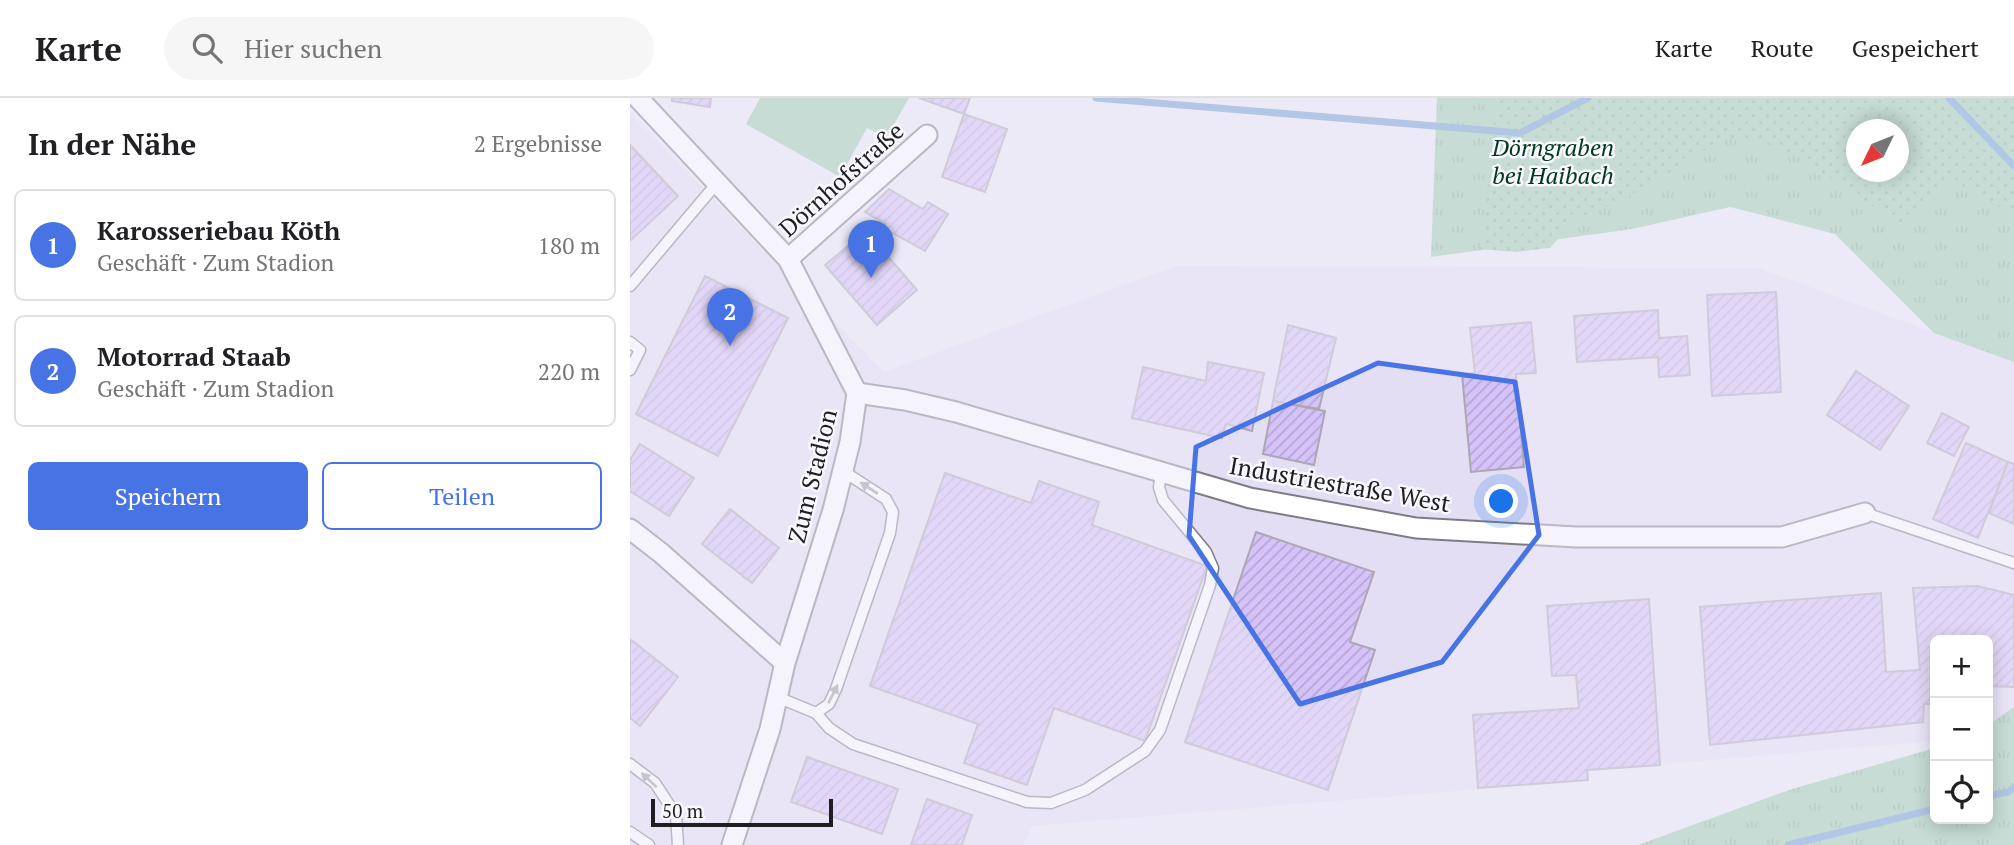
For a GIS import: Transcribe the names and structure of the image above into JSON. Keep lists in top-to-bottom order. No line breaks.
{"streets":{"street":["Dörnhofstraße","Zum Stadion","Industriestraße West"]},"crossings":[["Dörnhofstraße","Zum Stadion"],["Zum Stadion","Industriestraße West"]],"parks":["Dörngraben bei Haibach"],"scale_bar":"50 m","north":"bottom left","page":{"header":"Karte","search":"Hier suchen","nav":["Karte","Route","Gespeichert"],"heading":["In der Nähe","2 Ergebnisse"],"list":[{"mark":"1","name":"Karosseriebau Köth","note":"Geschäft · Zum Stadion","value":"180 m"},{"mark":"2","name":"Motorrad Staab","note":"Geschäft · Zum Stadion","value":"220 m"}],"pins":["1","2"],"buttons":["Speichern","Teilen"],"map_buttons":["+","−"],"scale":"50 m"}}
